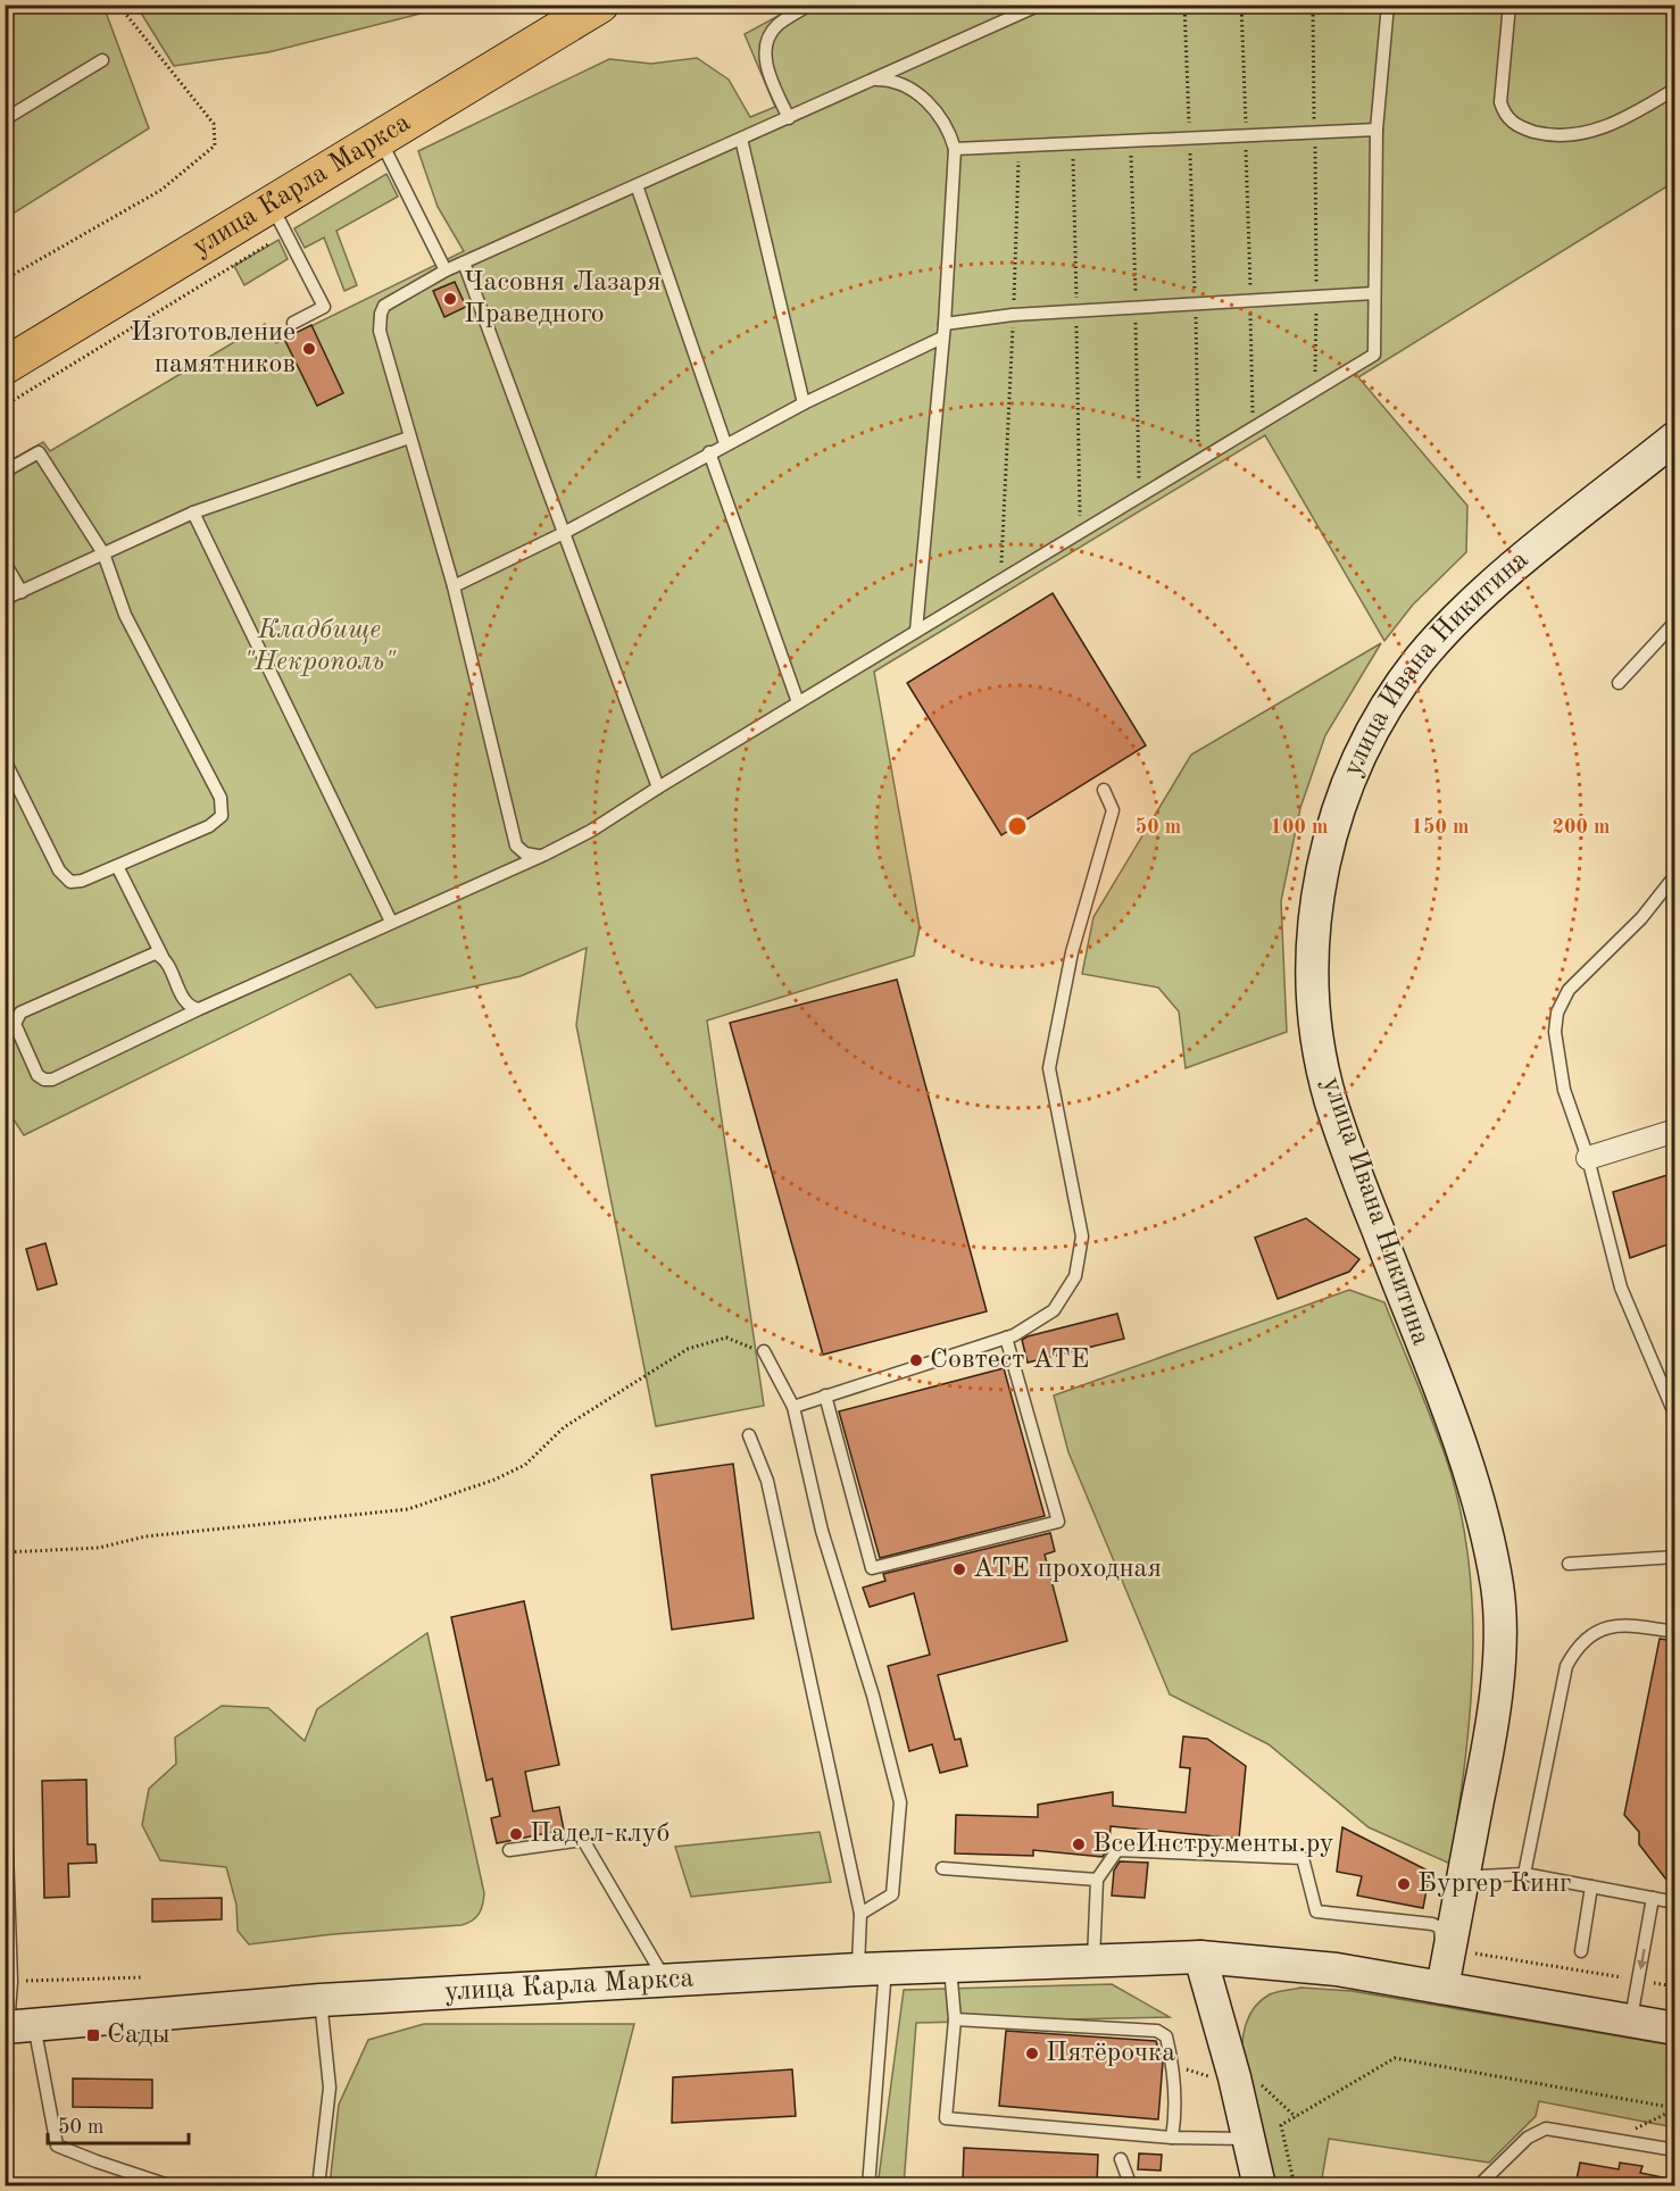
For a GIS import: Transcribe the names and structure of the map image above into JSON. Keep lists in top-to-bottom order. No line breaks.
{"streets":{"main road":["улица Карла Маркса","улица Ивана Никитина"]},"crossings":[["улица Карла Маркса","улица Ивана Никитина"]],"parks":["Кладбище \"Некрополь\""],"places":{"other":["Часовня Лазаря Праведного","Изготовление памятников","Совтест АТЕ","АТЕ проходная","Падел-клуб","ВсеИнструменты.ру","Бургер Кинг","Пятёрочка"],"transit":["Сады"]},"scale_bar":"50 m","rings":["50 m","100 m","150 m","200 m"]}
